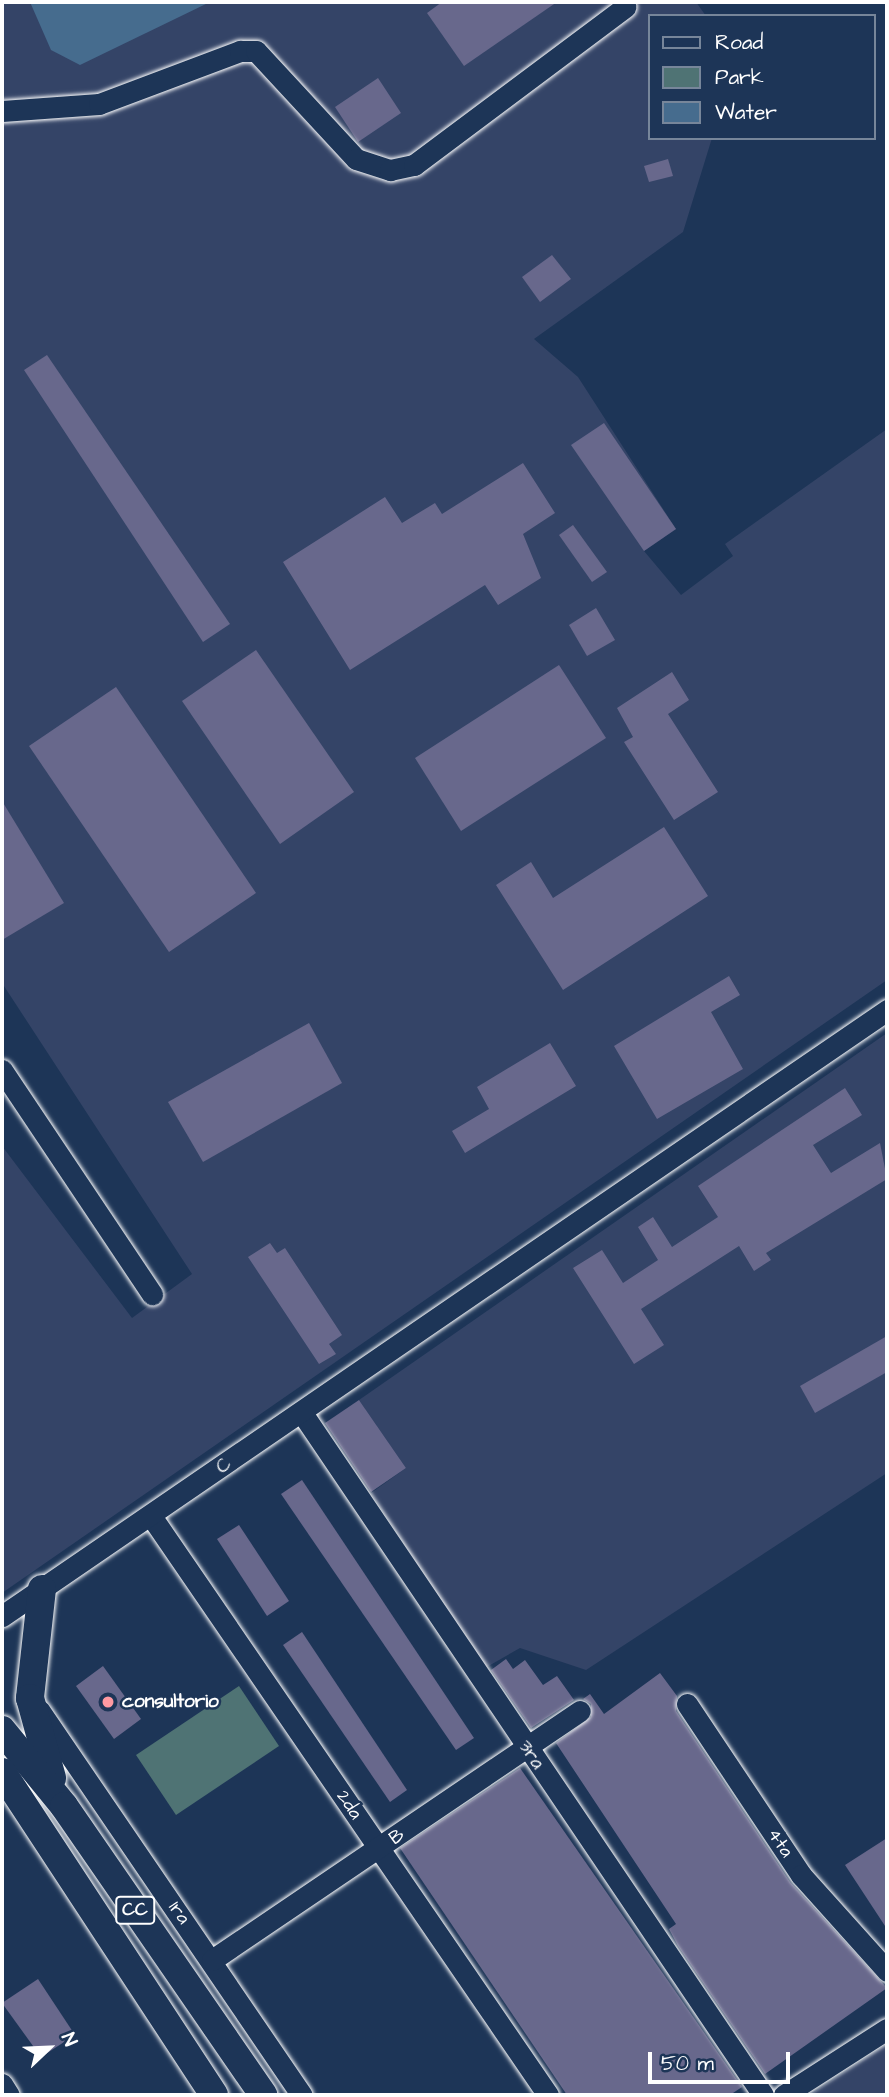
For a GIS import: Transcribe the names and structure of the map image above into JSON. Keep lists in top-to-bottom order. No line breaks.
{"streets":{"main road":["CC"],"street":["C","3ra","2da","B","4ta","1ra"]},"crossings":[["C","3ra"],["C","2da"],["3ra","B"],["2da","B"],["B","1ra"]],"places":["consultorio"],"legend":["Road","Park","Water"],"scale_bar":"50 m","north":"top right"}
